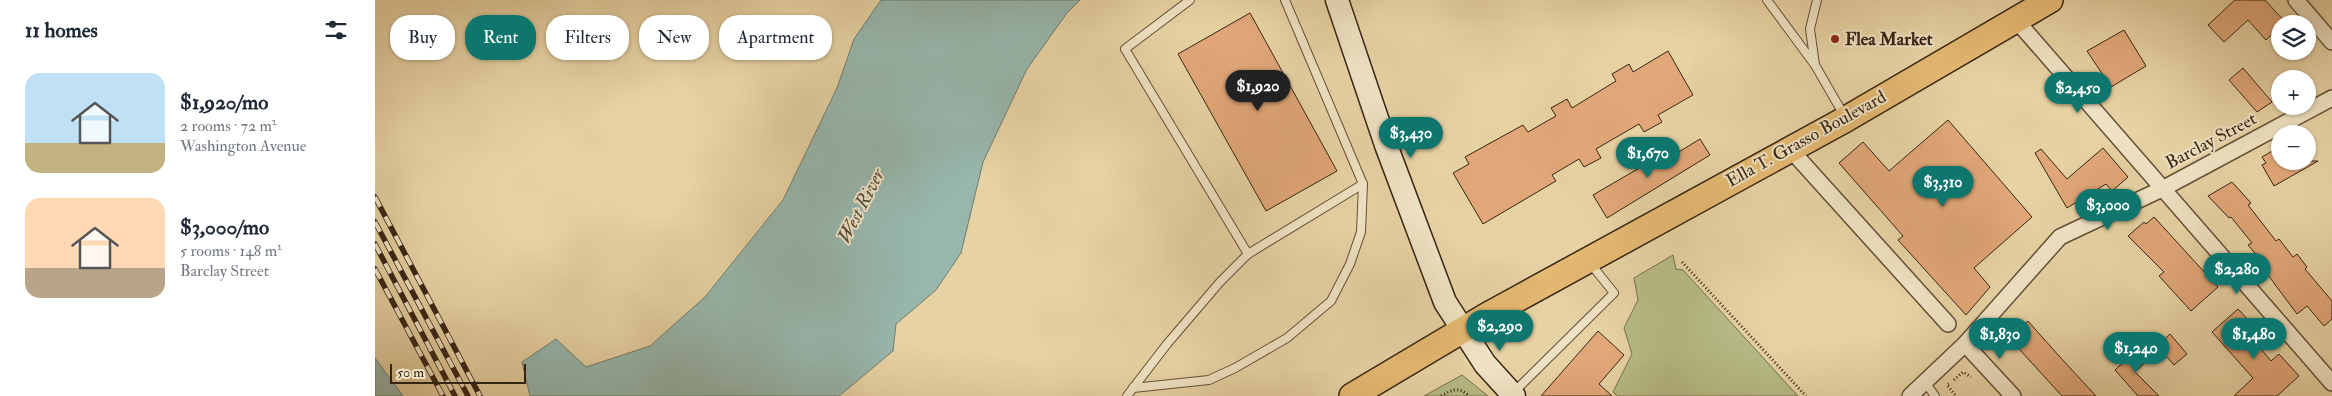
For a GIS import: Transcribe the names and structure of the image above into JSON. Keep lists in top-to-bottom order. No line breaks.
{"streets":{"main road":["Ella T. Grasso Boulevard"],"street":["Barclay Street"]},"water":["West River"],"places":["Flea Market"],"scale_bar":"50 m","page":{"heading":"11 homes","map_buttons":["+","−"],"chip":["Buy","Rent","Filters","New","Apartment"],"list":[{"name":"$1,920/mo","note":"2 rooms · 72 m² · Washington Avenue"},{"name":"$3,000/mo","note":"5 rooms · 148 m² · Barclay Street"}],"price":["$1,920","$2,450","$3,430","$1,670","$3,310","$3,000","$2,280","$2,290","$1,830","$1,480","$1,240"],"scale":"50 m"}}
